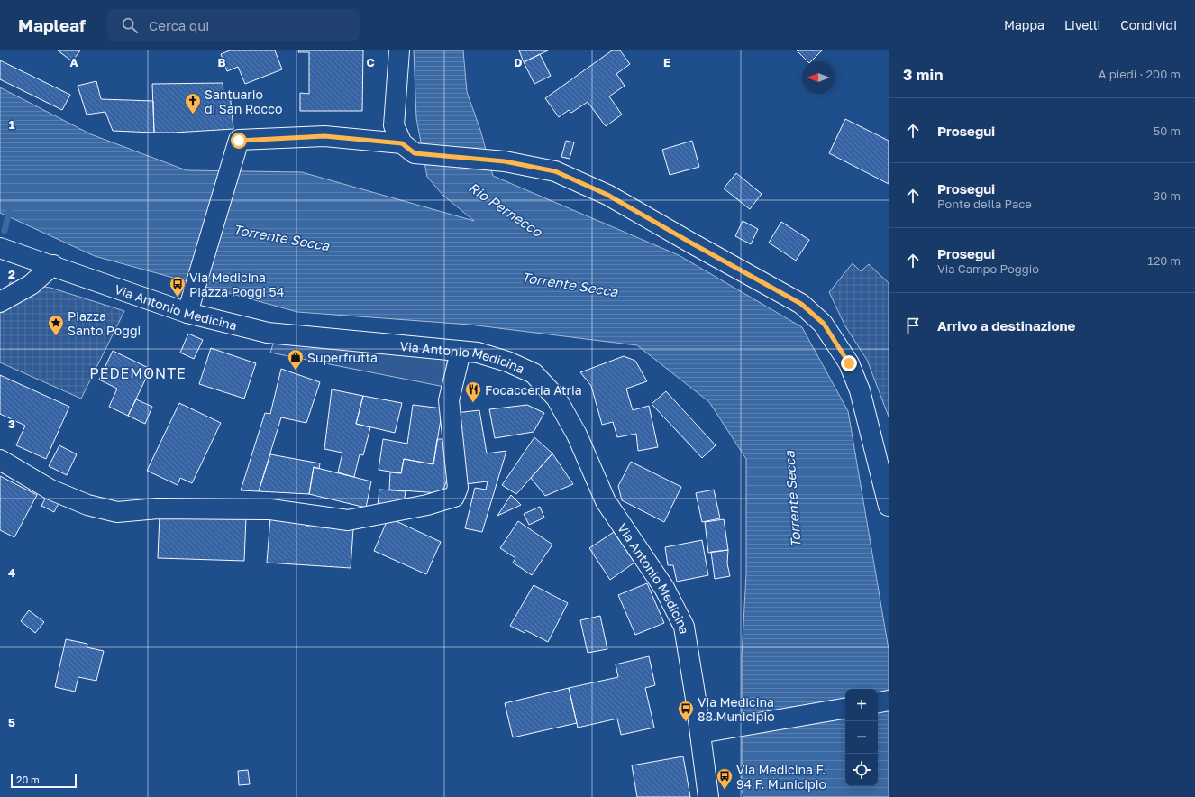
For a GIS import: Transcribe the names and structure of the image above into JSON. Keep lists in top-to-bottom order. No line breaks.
{"streets":{"street":["Via Antonio Medicina"]},"districts":["PEDEMONTE"],"water":["Rio Pernecco","Torrente Secca"],"places":{"church":["Santuario di San Rocco"],"bus stop":["Via Medicina Piazza Poggi 54","Via Medicina 88 Municipio","Via Medicina F. 94 F. Municipio"],"place":["Piazza Santo Poggi"],"shop":["Superfrutta"],"restaurant":["Focacceria Atria"]},"scale_bar":"20 m","north":"left","page":{"header":"Mapleaf","search":"Cerca qui","nav":["Mappa","Livelli","Condividi"],"heading":["3 min","A piedi · 200 m"],"list":[["Prosegui","50 m"],["Prosegui","Ponte della Pace","30 m"],["Prosegui","Via Campo Poggio","120 m"],"Arrivo a destinazione"],"map_buttons":["+","−"],"scale":"20 m"},"grid":{"columns":["A","B","C","D","E"],"rows":["1","2","3","4","5"]}}
